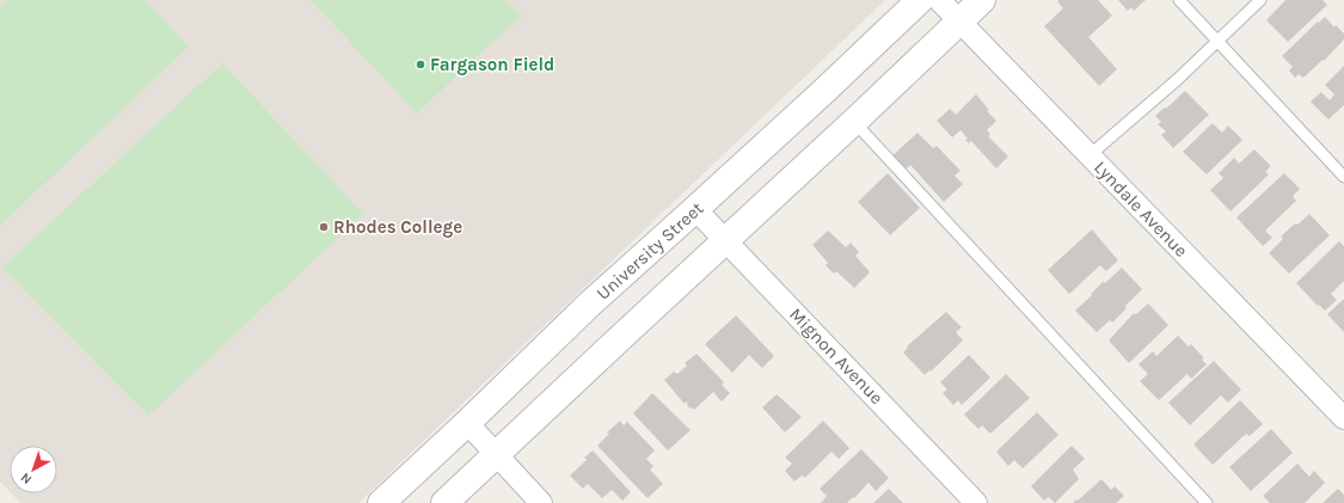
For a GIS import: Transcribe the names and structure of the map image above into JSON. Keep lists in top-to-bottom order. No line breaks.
{"streets":{"main road":["University Street"],"street":["Lyndale Avenue","Mignon Avenue"]},"crossings":[["University Street","Mignon Avenue"]],"places":["Fargason Field","Rhodes College"],"north":"bottom left"}
